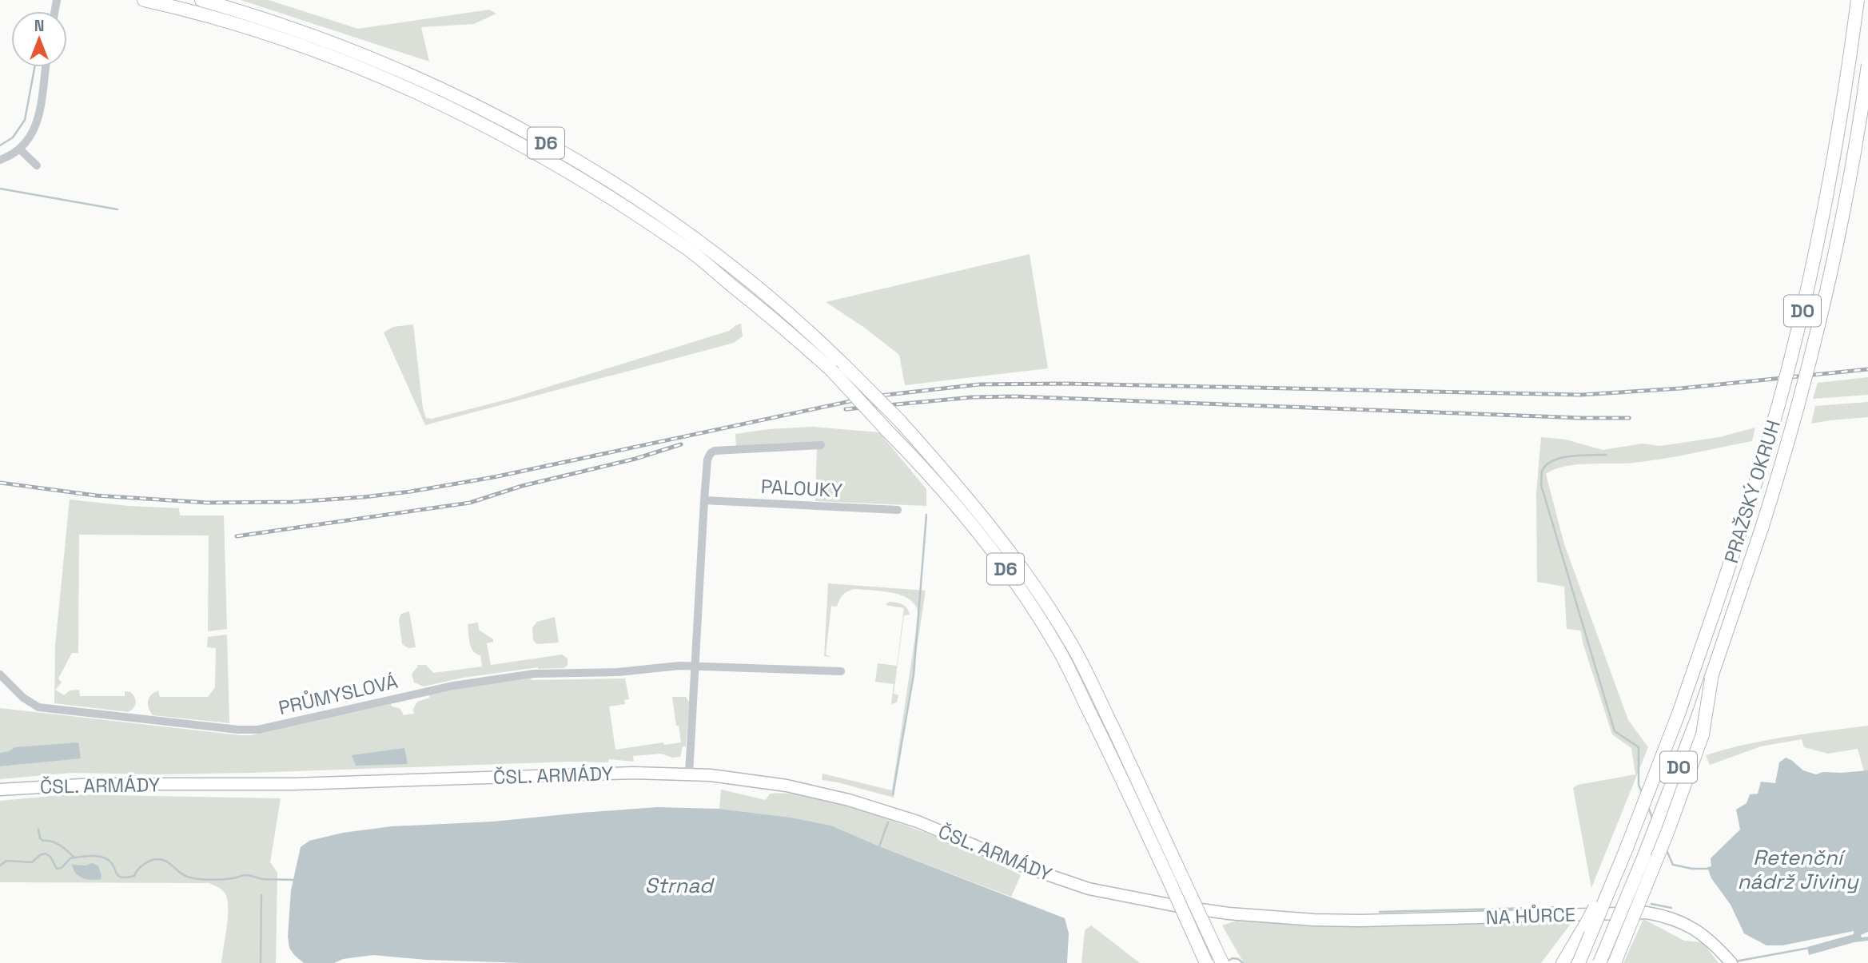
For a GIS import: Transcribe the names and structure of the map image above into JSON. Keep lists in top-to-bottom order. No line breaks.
{"streets":{"highway":["D6","D0","PRAŽSKÝ OKRUH"],"main road":["ČSL. ARMÁDY","NA HŮRCE"],"street":["PALOUKY","PRŮMYSLOVÁ"]},"crossings":[["PALOUKY","PRŮMYSLOVÁ"],["PALOUKY","ČSL. ARMÁDY"],["ČSL. ARMÁDY","NA HŮRCE"]],"water":["Retenční nádrž Jiviny","Strnad"],"north":"top"}
